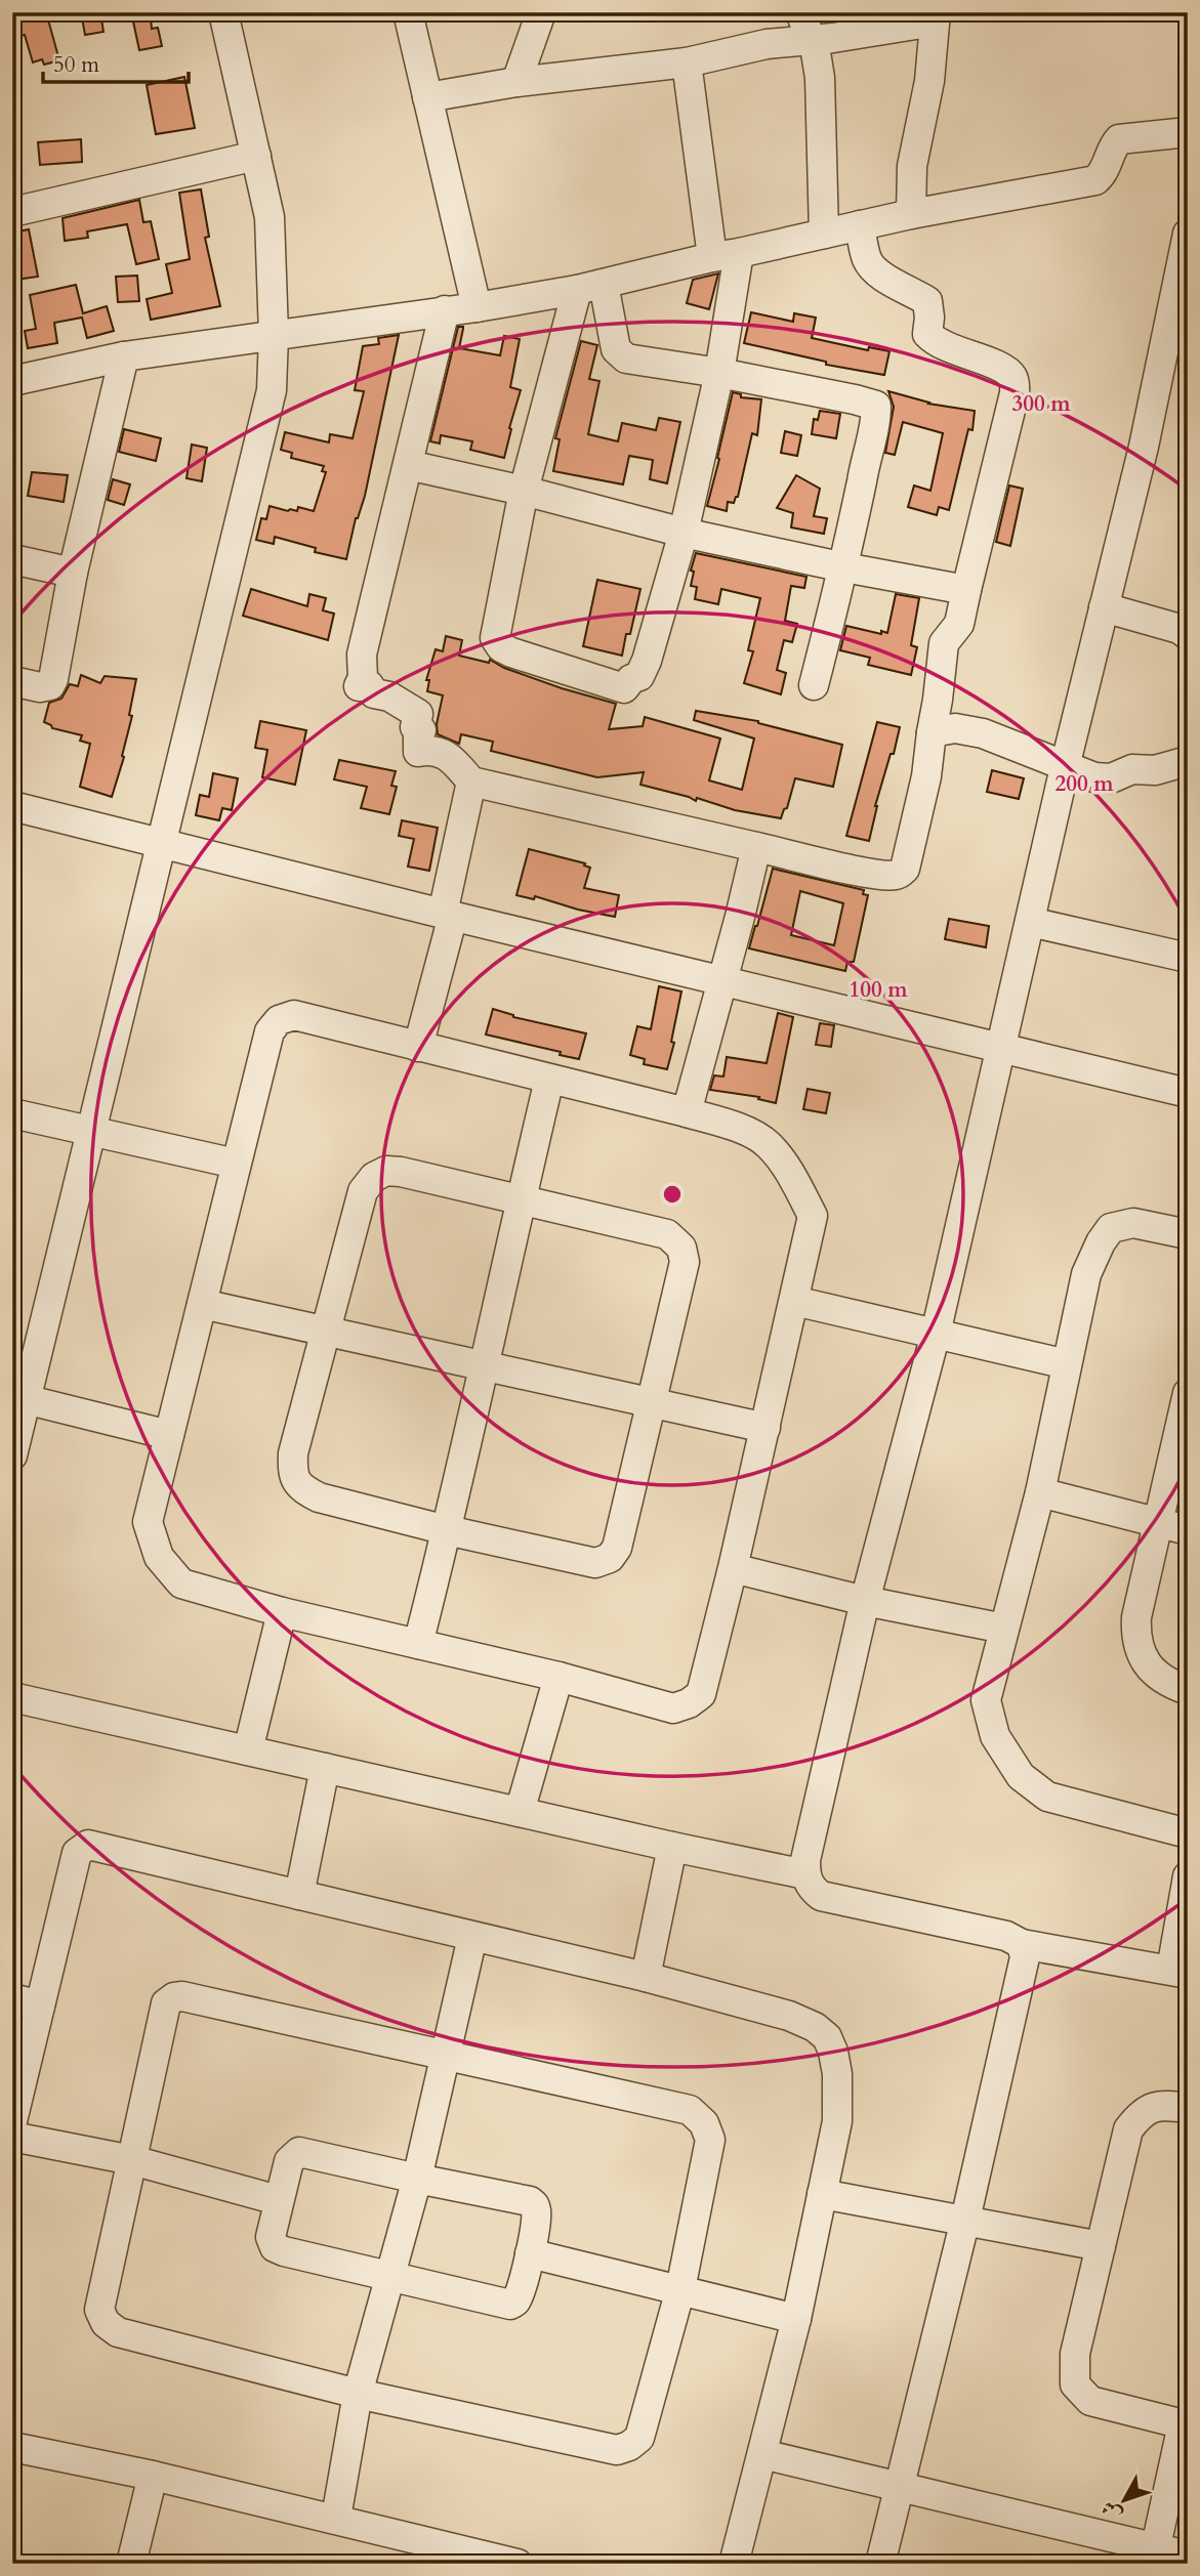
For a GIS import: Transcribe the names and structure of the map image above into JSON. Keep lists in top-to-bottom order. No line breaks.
{"scale_bar":"50 m","north":"bottom left","rings":["300 m","200 m","100 m"]}
